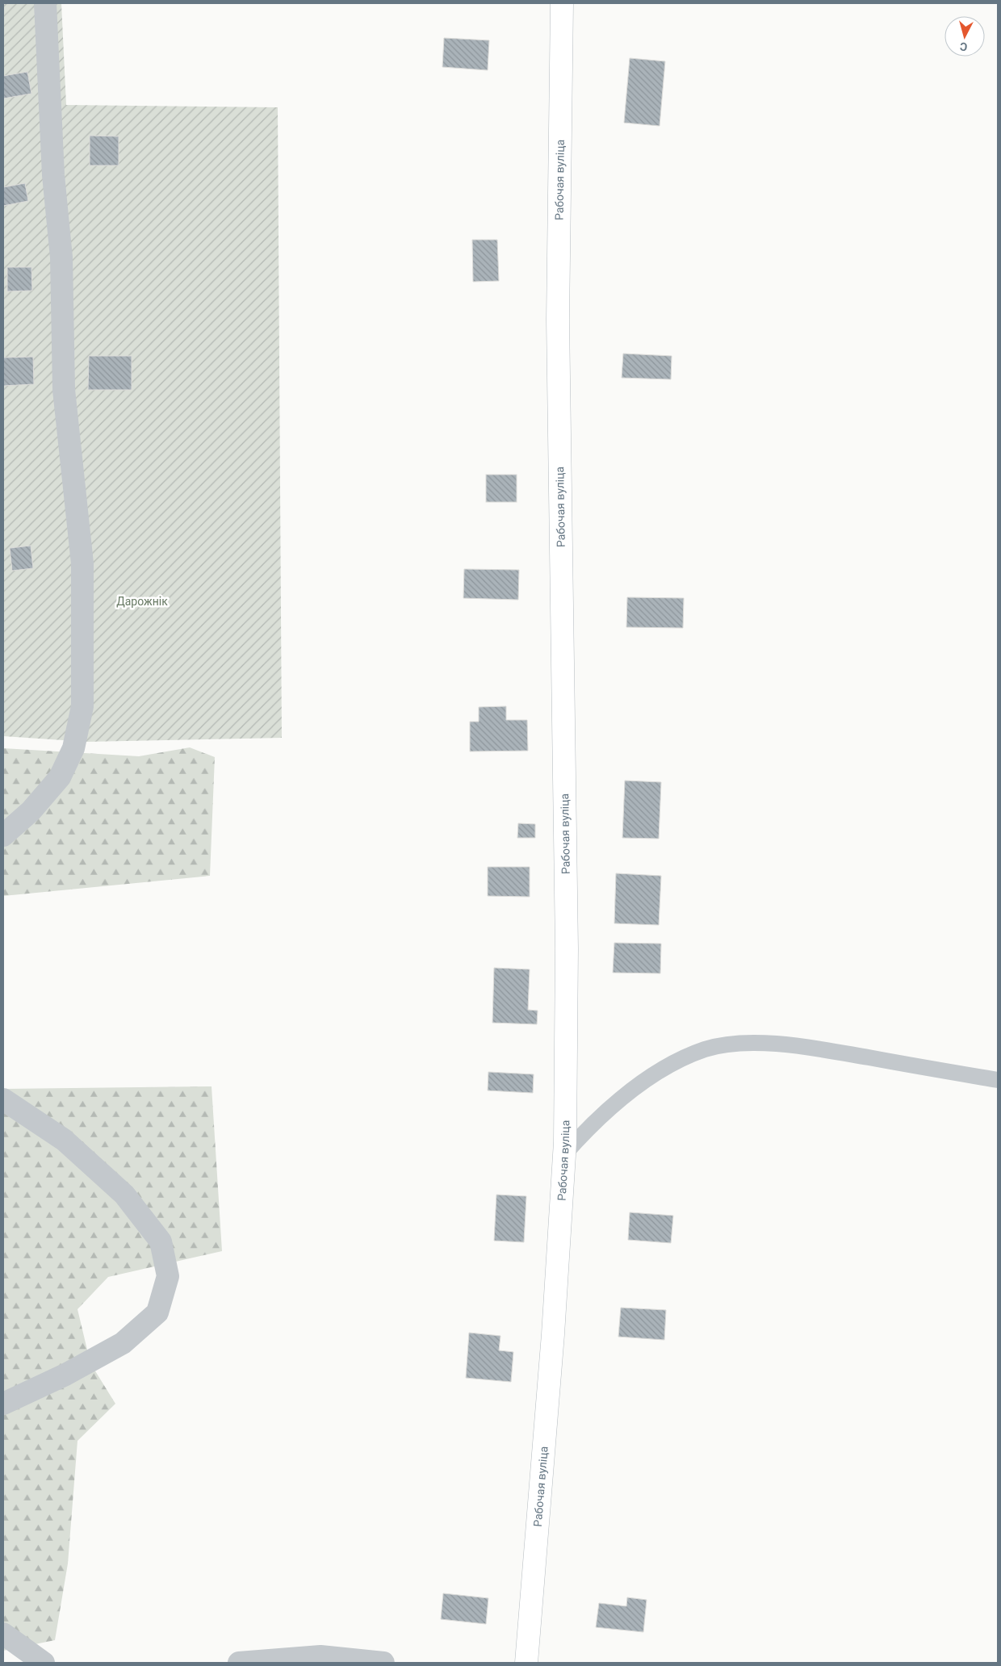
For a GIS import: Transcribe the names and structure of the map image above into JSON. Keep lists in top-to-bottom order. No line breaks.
{"streets":{"street":["Рабочая вуліца"]},"parks":["Дарожнік"],"north":"bottom"}
